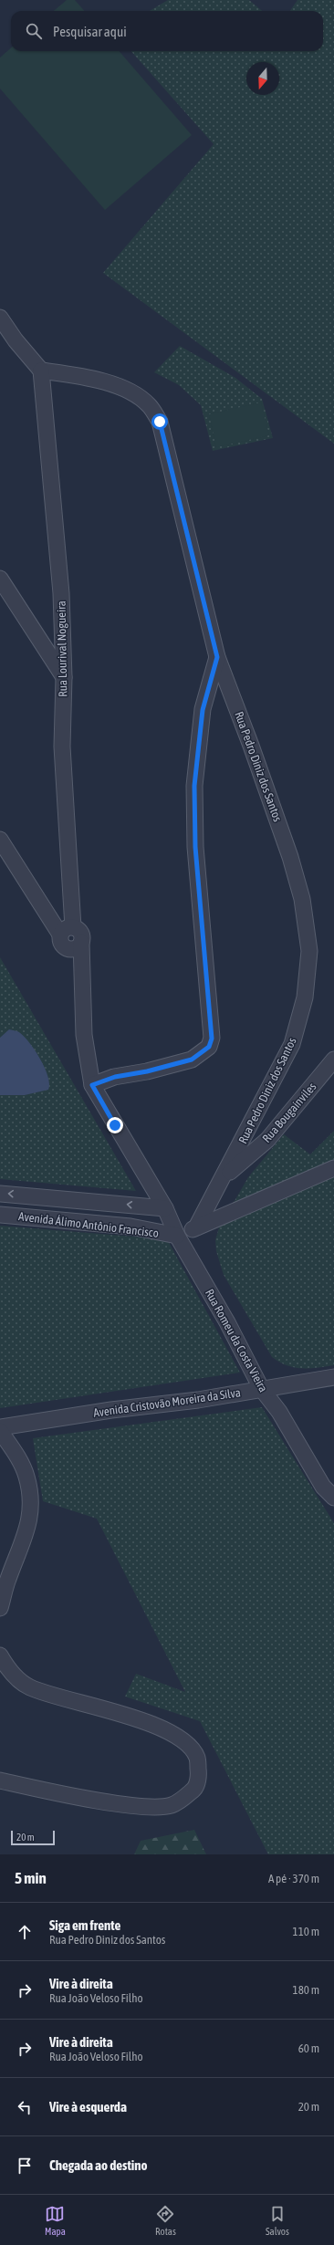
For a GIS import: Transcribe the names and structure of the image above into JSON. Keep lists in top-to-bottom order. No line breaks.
{"streets":{"street":["Rua Lourival Nogueira","Rua Pedro Diniz dos Santos","Rua Bougainviles","Avenida Álimo Antônio Francisco","Rua Romeu da Costa Vieira","Avenida Cristovão Moreira da Silva"]},"crossings":[["Rua Lourival Nogueira","Rua Pedro Diniz dos Santos"],["Rua Pedro Diniz dos Santos","Rua Bougainviles"],["Avenida Álimo Antônio Francisco","Rua Romeu da Costa Vieira"],["Rua Romeu da Costa Vieira","Avenida Cristovão Moreira da Silva"]],"scale_bar":"20 m","north":"bottom","page":{"search":"Pesquisar aqui","scale":"20 m","heading":["5 min","A pé · 370 m"],"list":[["Siga em frente","Rua Pedro Diniz dos Santos","110 m"],["Vire à direita","Rua João Veloso Filho","180 m"],["Vire à direita","Rua João Veloso Filho","60 m"],["Vire à esquerda","20 m"],"Chegada ao destino"],"nav":["Mapa","Rotas","Salvos"]}}
